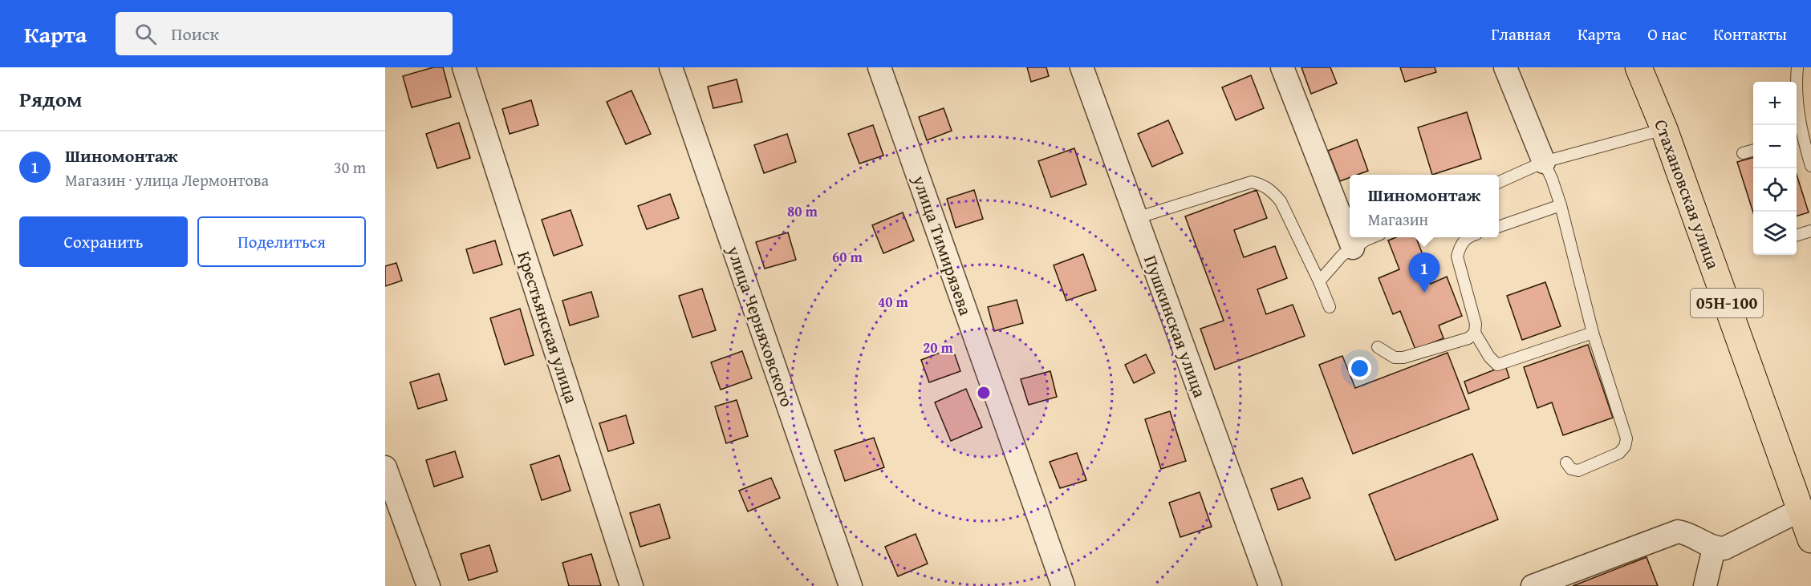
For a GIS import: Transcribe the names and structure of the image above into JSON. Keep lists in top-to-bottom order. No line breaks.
{"streets":{"main road":["Стахановская улица","05Н-100"],"street":["улица Тимирязева","улица Черняховского","Пушкинская улица","Крестьянская улица"]},"page":{"header":"Карта","search":"Поиск","nav":["Главная","Карта","О нас","Контакты"],"heading":"Рядом","map_buttons":["+","−"],"list":[{"mark":"1","name":"Шиномонтаж","note":"Магазин · улица Лермонтова","value":"30 m"}],"popup":["Шиномонтаж","Магазин"],"buttons":["Сохранить","Поделиться"],"pins":"1"},"rings":["80 m","60 m","40 m","20 m"]}
